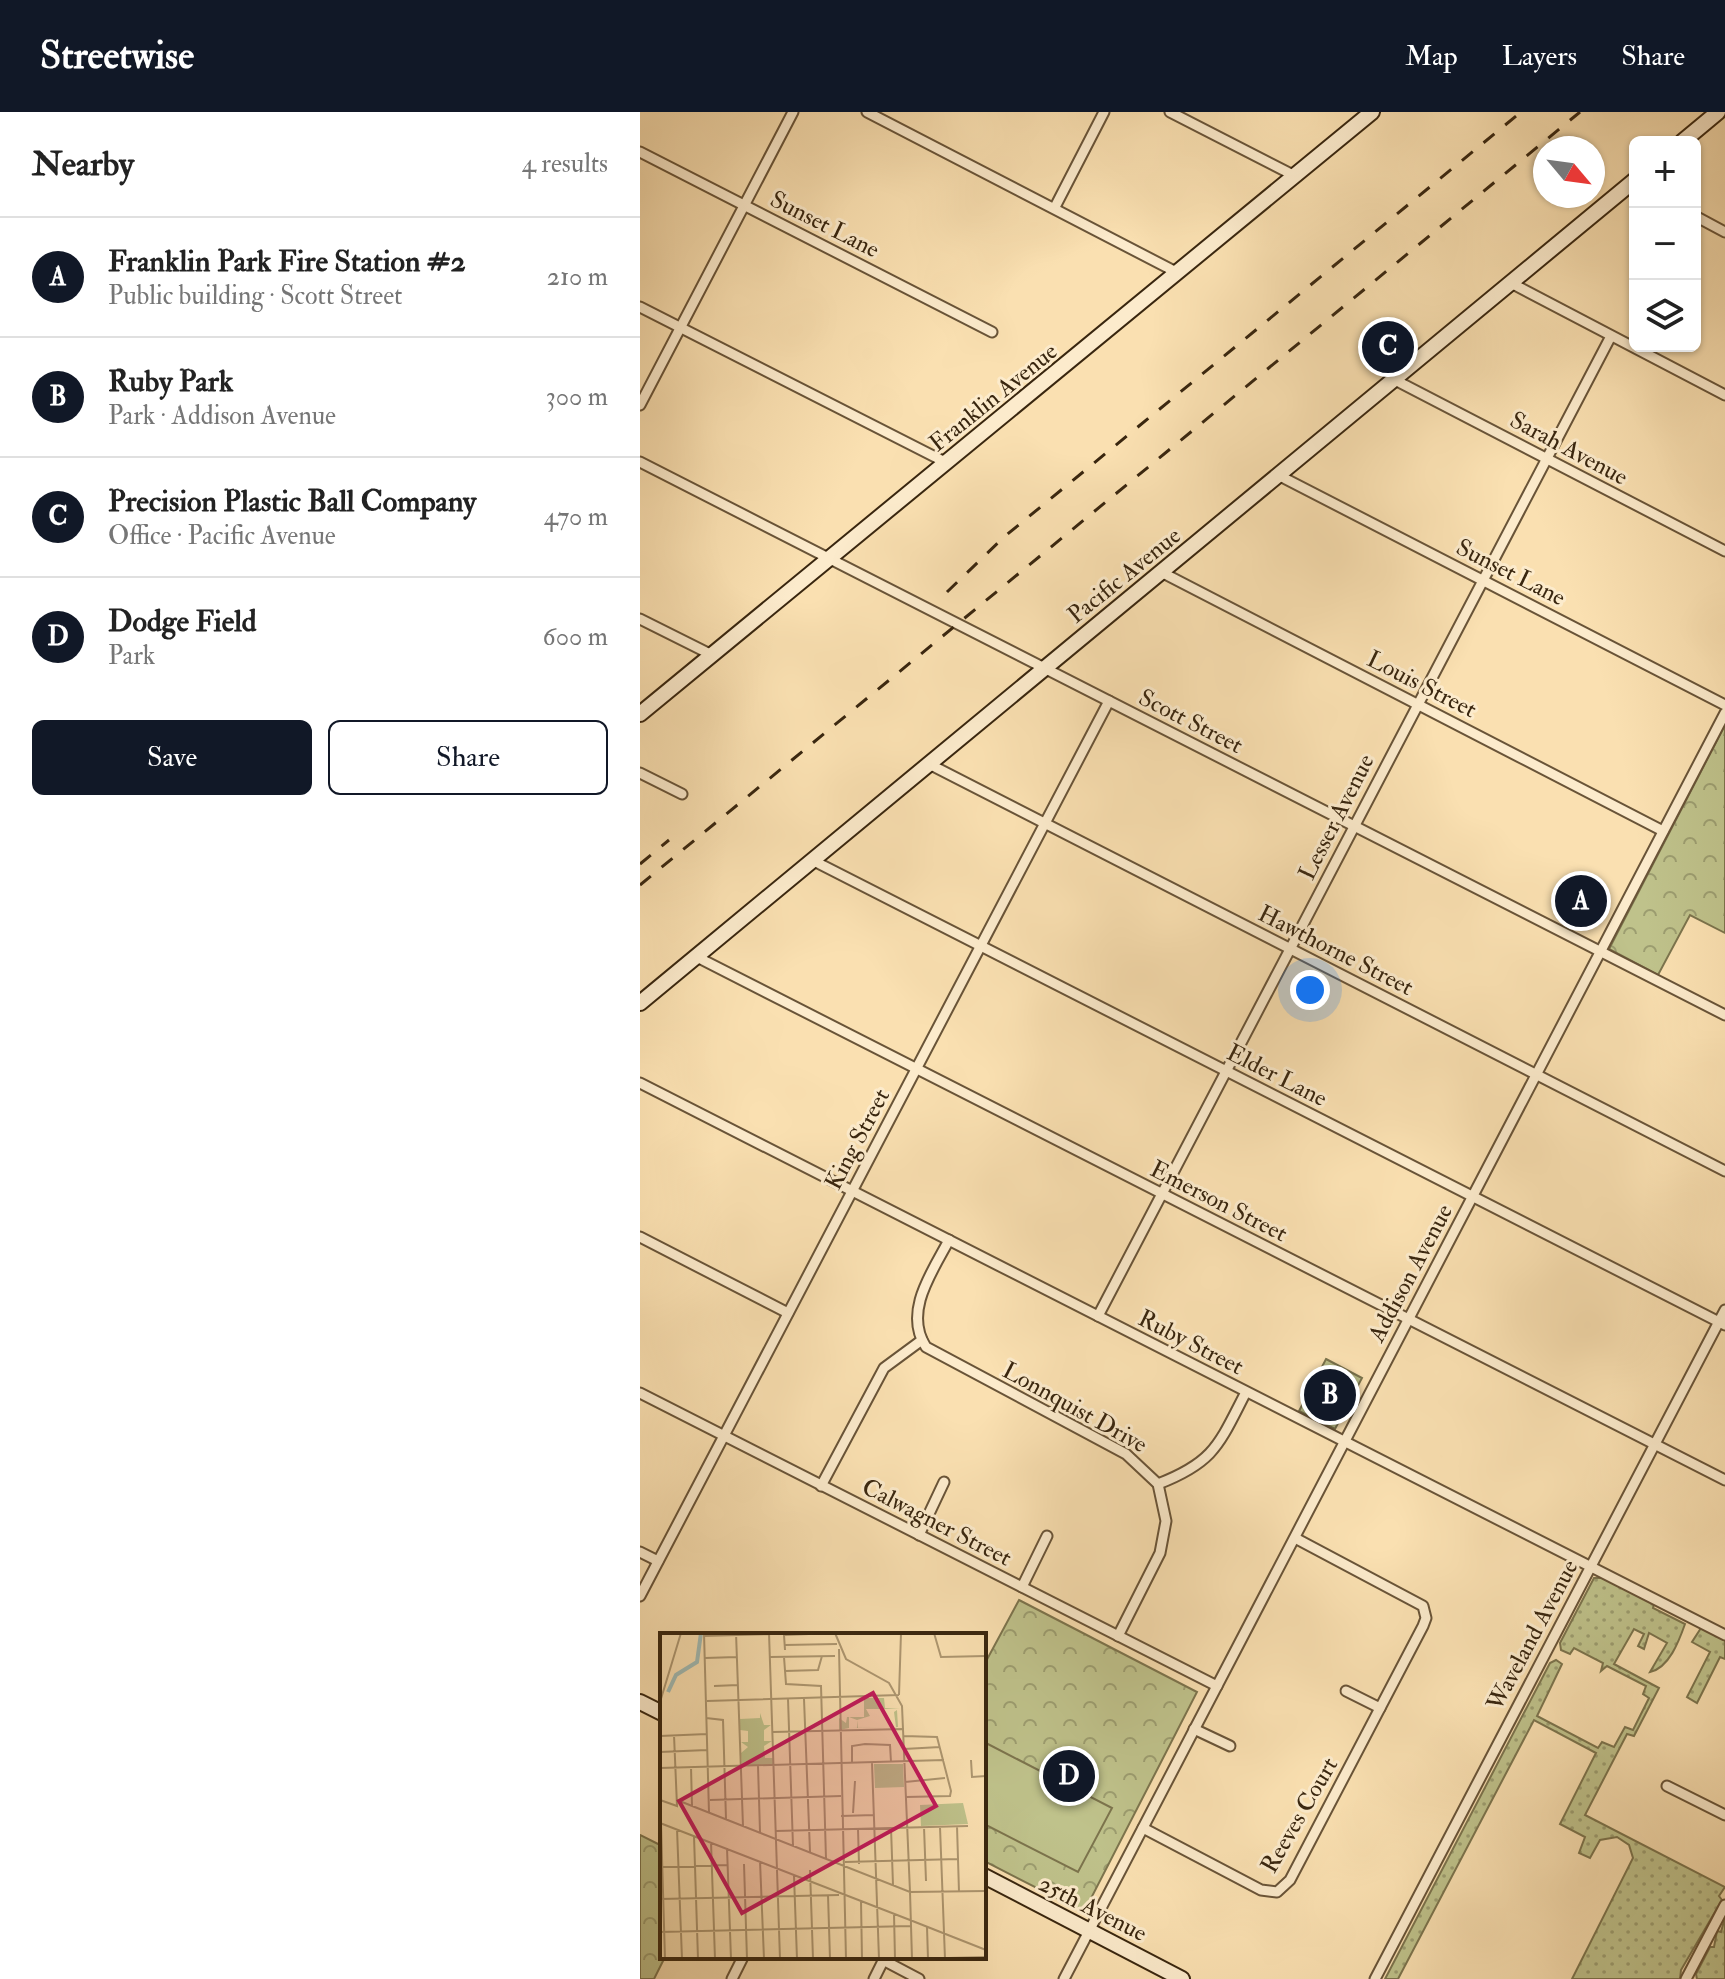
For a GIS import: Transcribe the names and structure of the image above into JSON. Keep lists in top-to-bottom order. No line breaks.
{"streets":{"street":["Sunset Lane","Franklin Avenue","Sarah Avenue","Pacific Avenue","Louis Street","Scott Street","Lesser Avenue","Hawthorne Street","Elder Lane","King Street","Emerson Street","Addison Avenue","Ruby Street","Lonnquist Drive","Calwagner Street","Waveland Avenue","Reeves Court","25th Avenue"]},"crossings":[["Sunset Lane","Pacific Avenue"],["Sunset Lane","Lesser Avenue"],["Franklin Avenue","Scott Street"],["Sarah Avenue","Pacific Avenue"],["Sarah Avenue","Lesser Avenue"],["Pacific Avenue","Louis Street"],["Pacific Avenue","Scott Street"],["Pacific Avenue","Hawthorne Street"],["Pacific Avenue","Elder Lane"],["Pacific Avenue","Emerson Street"],["Louis Street","Lesser Avenue"],["Louis Street","Addison Avenue"],["Scott Street","Lesser Avenue"],["Scott Street","King Street"],["Scott Street","Addison Avenue"],["Lesser Avenue","Hawthorne Street"],["Lesser Avenue","Elder Lane"],["Lesser Avenue","Emerson Street"],["Lesser Avenue","Ruby Street"],["Hawthorne Street","King Street"],["Hawthorne Street","Addison Avenue"],["Elder Lane","King Street"],["Elder Lane","Addison Avenue"],["Elder Lane","Waveland Avenue"],["King Street","Emerson Street"],["King Street","Ruby Street"],["King Street","Calwagner Street"],["Emerson Street","Addison Avenue"],["Emerson Street","Waveland Avenue"],["Addison Avenue","Ruby Street"],["Addison Avenue","Calwagner Street"],["Addison Avenue","Reeves Court"],["Addison Avenue","25th Avenue"],["Ruby Street","Waveland Avenue"],["Lonnquist Drive","Calwagner Street"]],"north":"bottom right","page":{"header":"Streetwise","nav":["Map","Layers","Share"],"heading":["Nearby","4 results"],"map_buttons":["+","−"],"list":[{"mark":"A","name":"Franklin Park Fire Station #2","note":"Public building · Scott Street","value":"210 m"},{"mark":"B","name":"Ruby Park","note":"Park · Addison Avenue","value":"300 m"},{"mark":"C","name":"Precision Plastic Ball Company","note":"Office · Pacific Avenue","value":"470 m"},{"mark":"D","name":"Dodge Field","note":"Park","value":"600 m"}],"pins":["C","A","B","D"],"buttons":["Save","Share"]}}
